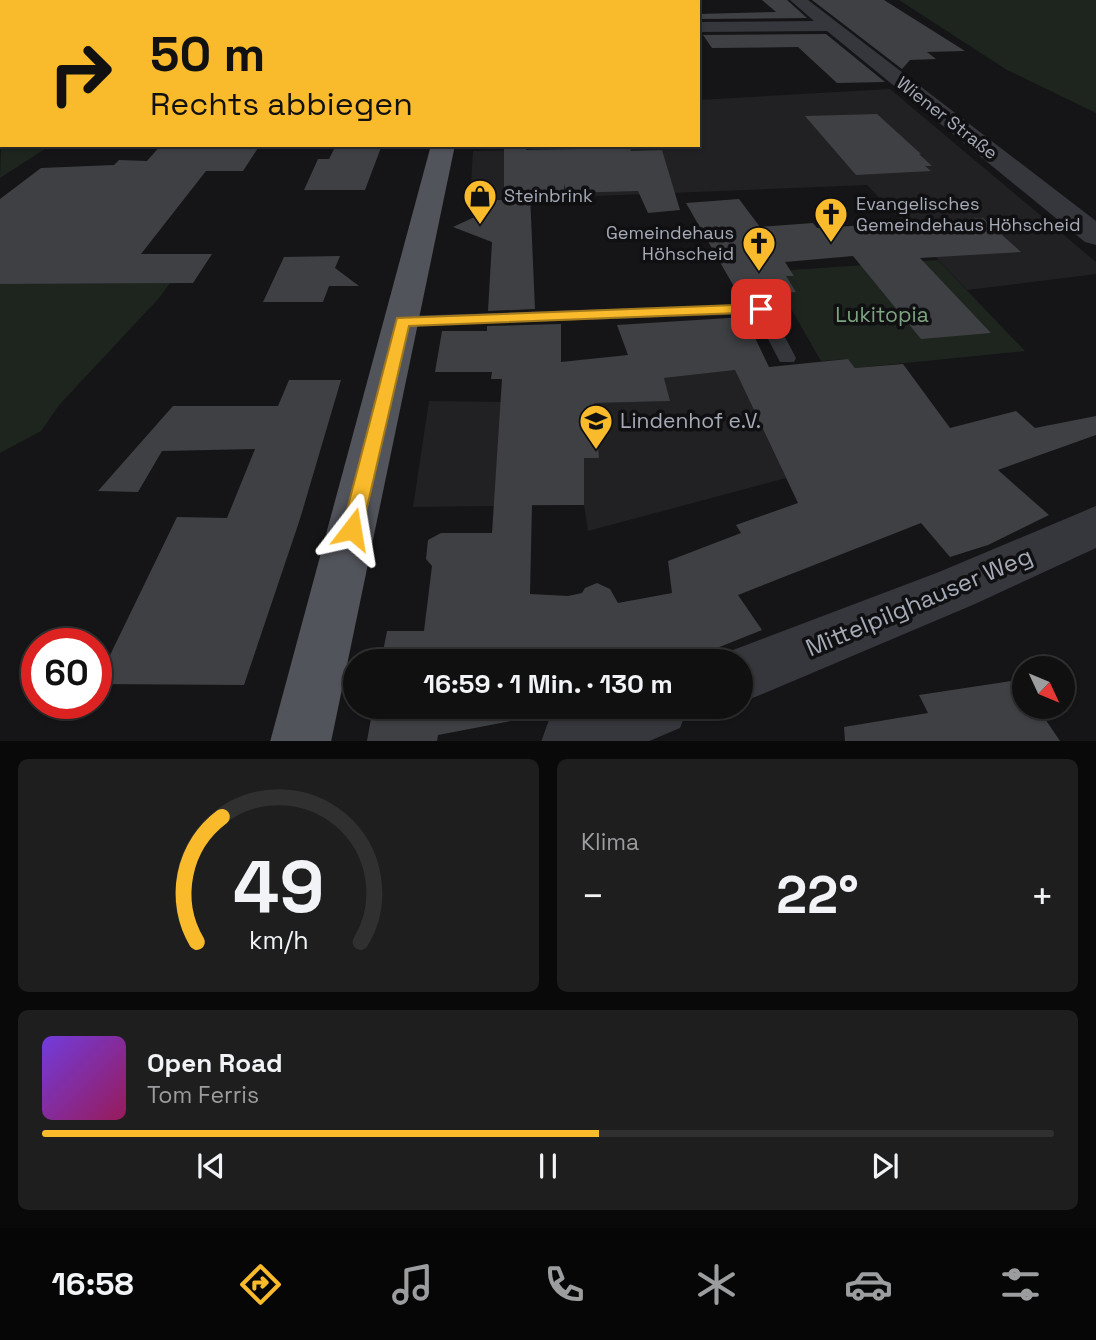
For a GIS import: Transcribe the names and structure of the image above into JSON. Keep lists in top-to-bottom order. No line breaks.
{"streets":{"street":["Wiener Straße","Mittelpilghauser Weg"]},"parks":["Lukitopia"],"places":{"shop":["Steinbrink"],"church":["Evangelisches Gemeindehaus Höhscheid","Gemeindehaus Höhscheid"],"school or university":["Lindenhof e.V."]},"north":"bottom right","page":{"turn":["50 m","Rechts abbiegen"],"limit":"60","trip":"16:59 · 1 Min. · 130 m","tile":"Klima","heat":["−","22°","+"],"song":["Open Road","Tom Ferris"],"tabs":"16:58","gauge":["49","km/h"]}}
